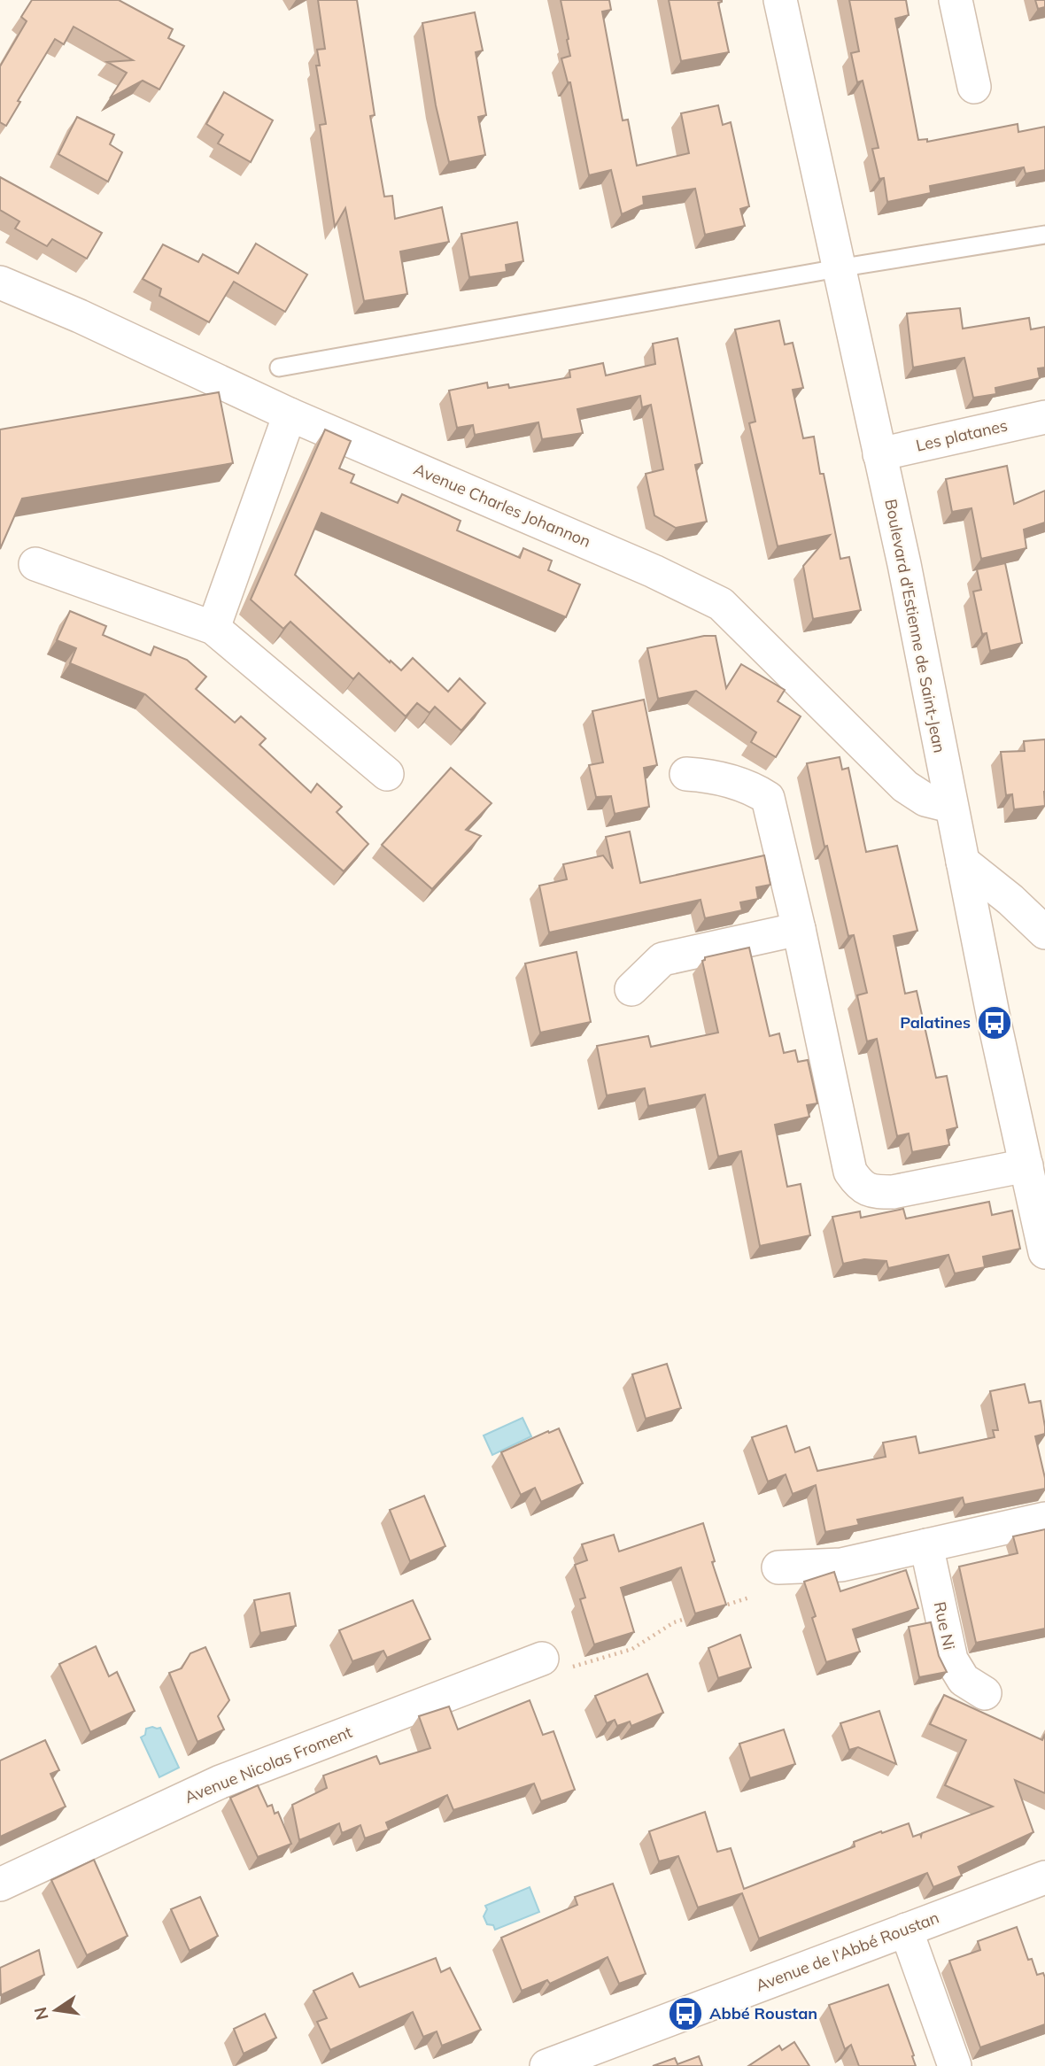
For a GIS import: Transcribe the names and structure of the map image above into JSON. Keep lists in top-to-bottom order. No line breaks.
{"streets":{"street":["Les platanes","Avenue Charles Johannon","Boulevard d'Estienne de Saint-Jean","Rue Ni","Avenue Nicolas Froment","Avenue de l'Abbé Roustan"]},"crossings":[["Les platanes","Boulevard d'Estienne de Saint-Jean"],["Avenue Charles Johannon","Boulevard d'Estienne de Saint-Jean"]],"places":{"bus stop":["Palatines","Abbé Roustan"]},"north":"left"}
